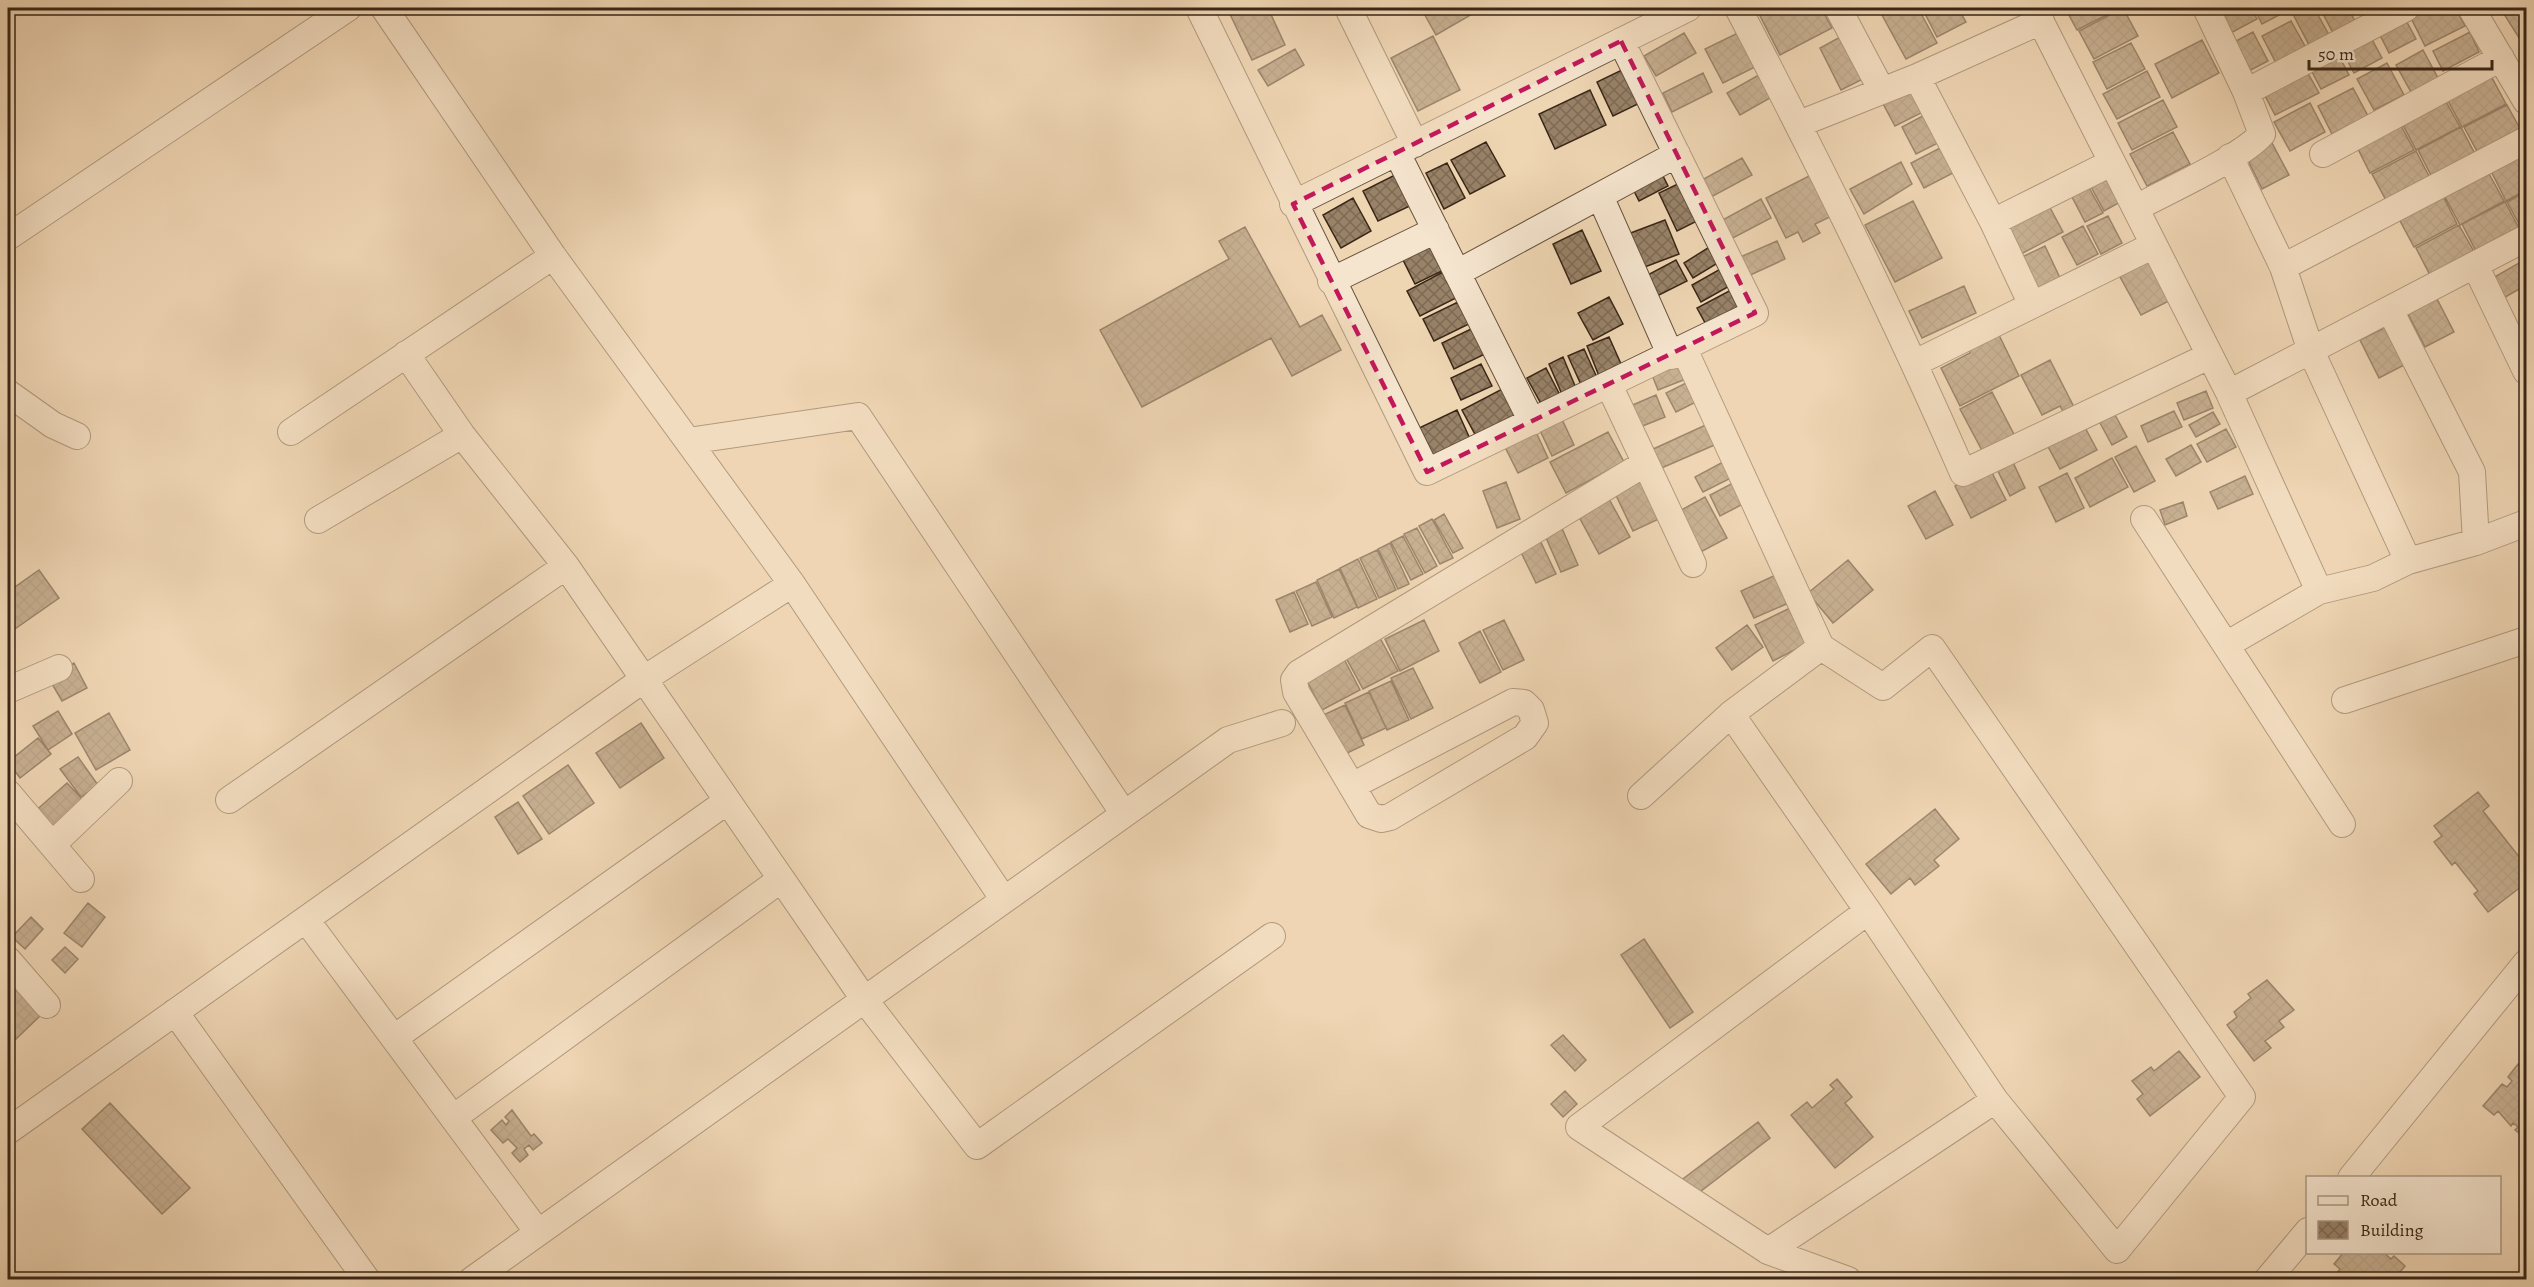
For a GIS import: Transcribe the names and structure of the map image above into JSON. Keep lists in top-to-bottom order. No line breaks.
{"legend":["Road","Building"],"scale_bar":"50 m"}
